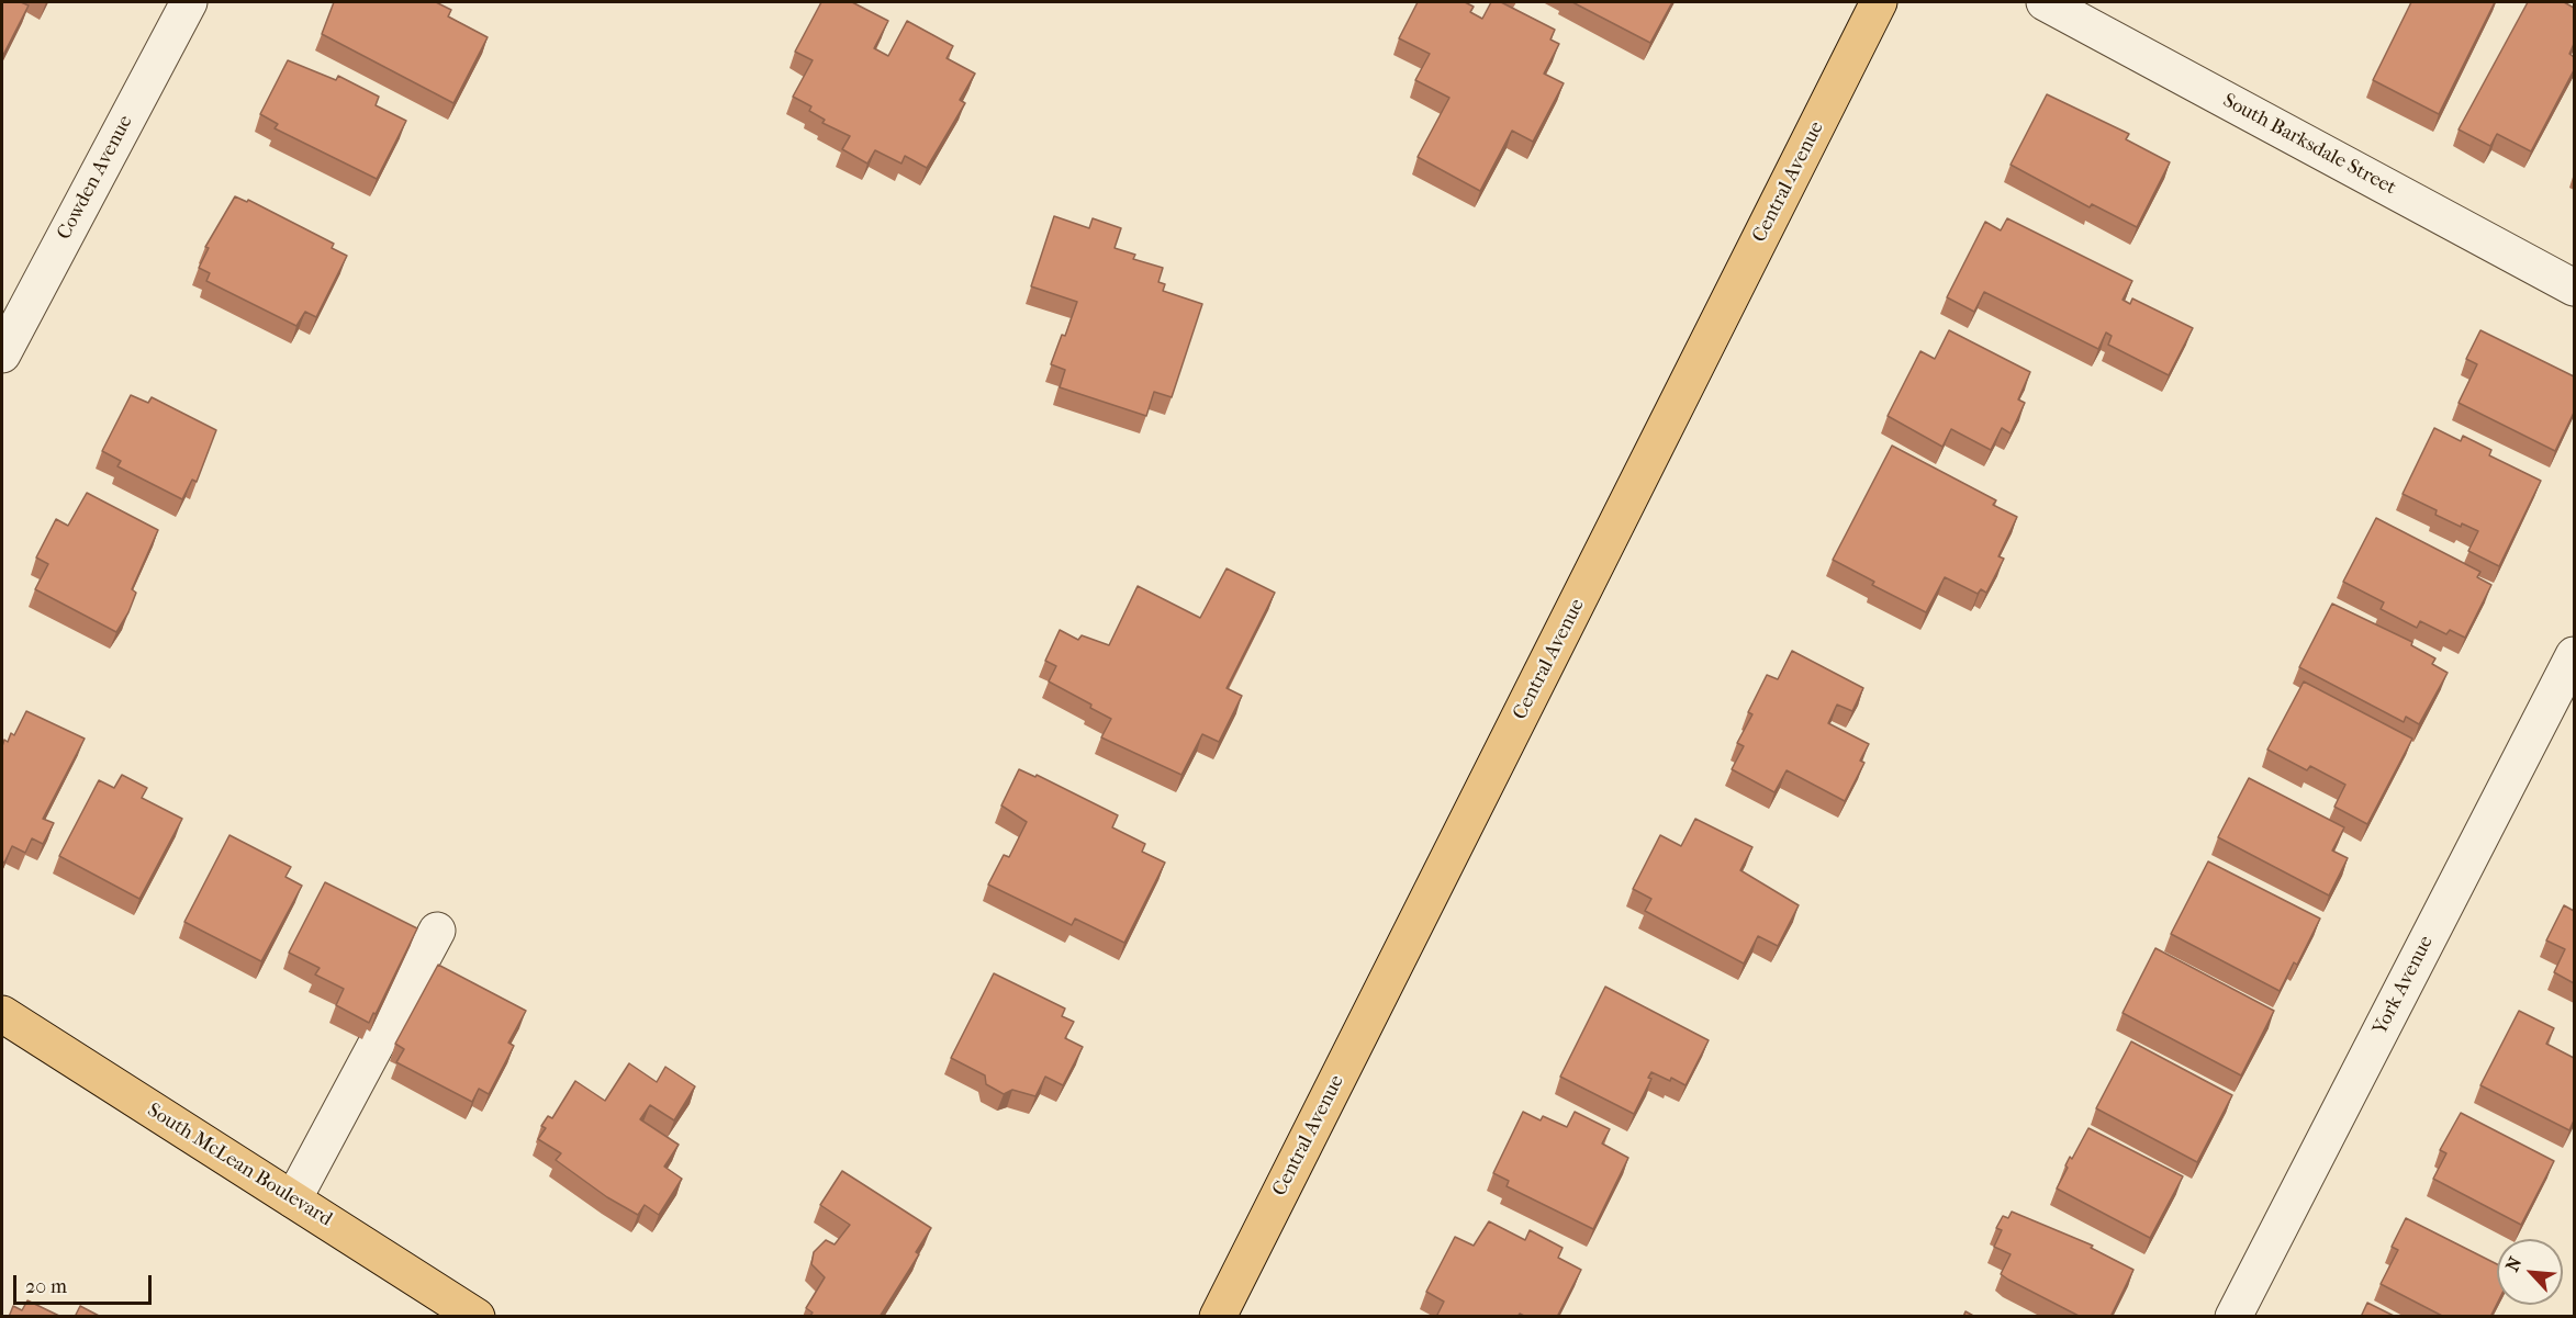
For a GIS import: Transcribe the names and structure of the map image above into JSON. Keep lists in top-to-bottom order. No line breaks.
{"streets":{"main road":["Central Avenue","South McLean Boulevard"],"street":["South Barksdale Street","Cowden Avenue","York Avenue"]},"scale_bar":"20 m","north":"top left"}
